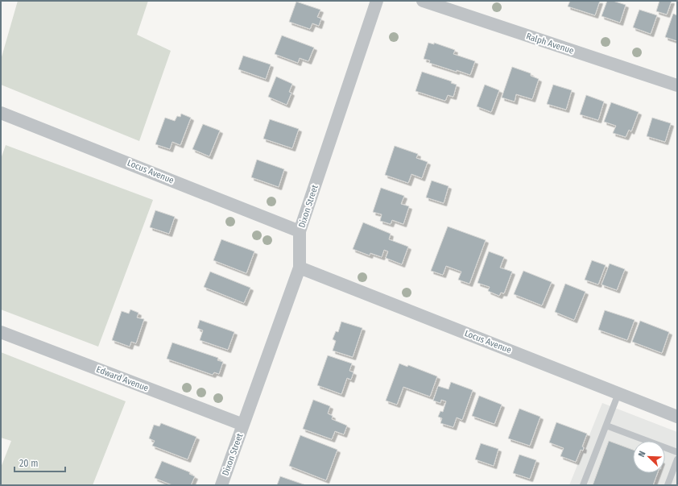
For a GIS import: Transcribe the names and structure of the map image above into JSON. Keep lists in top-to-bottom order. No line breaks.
{"streets":{"street":["Ralph Avenue","Locus Avenue","Dixon Street","Edward Avenue"]},"crossings":[["Locus Avenue","Dixon Street"],["Dixon Street","Edward Avenue"]],"scale_bar":"20 m","north":"top left"}
